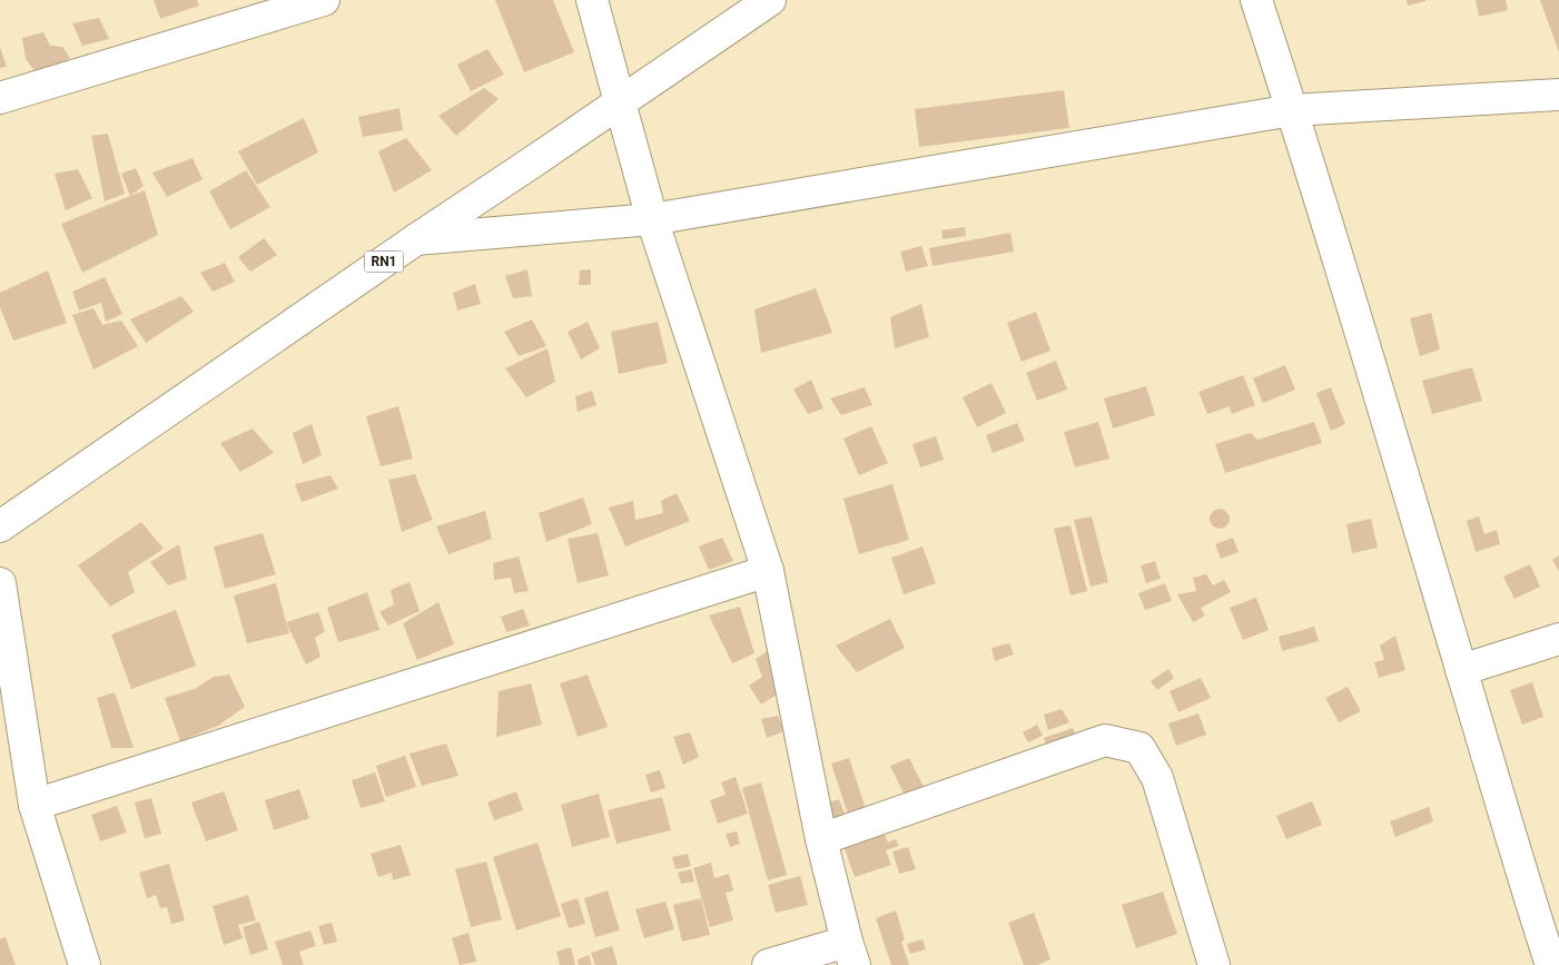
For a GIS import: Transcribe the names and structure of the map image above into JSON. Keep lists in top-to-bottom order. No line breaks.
{"streets":{"main road":["RN1"]}}
